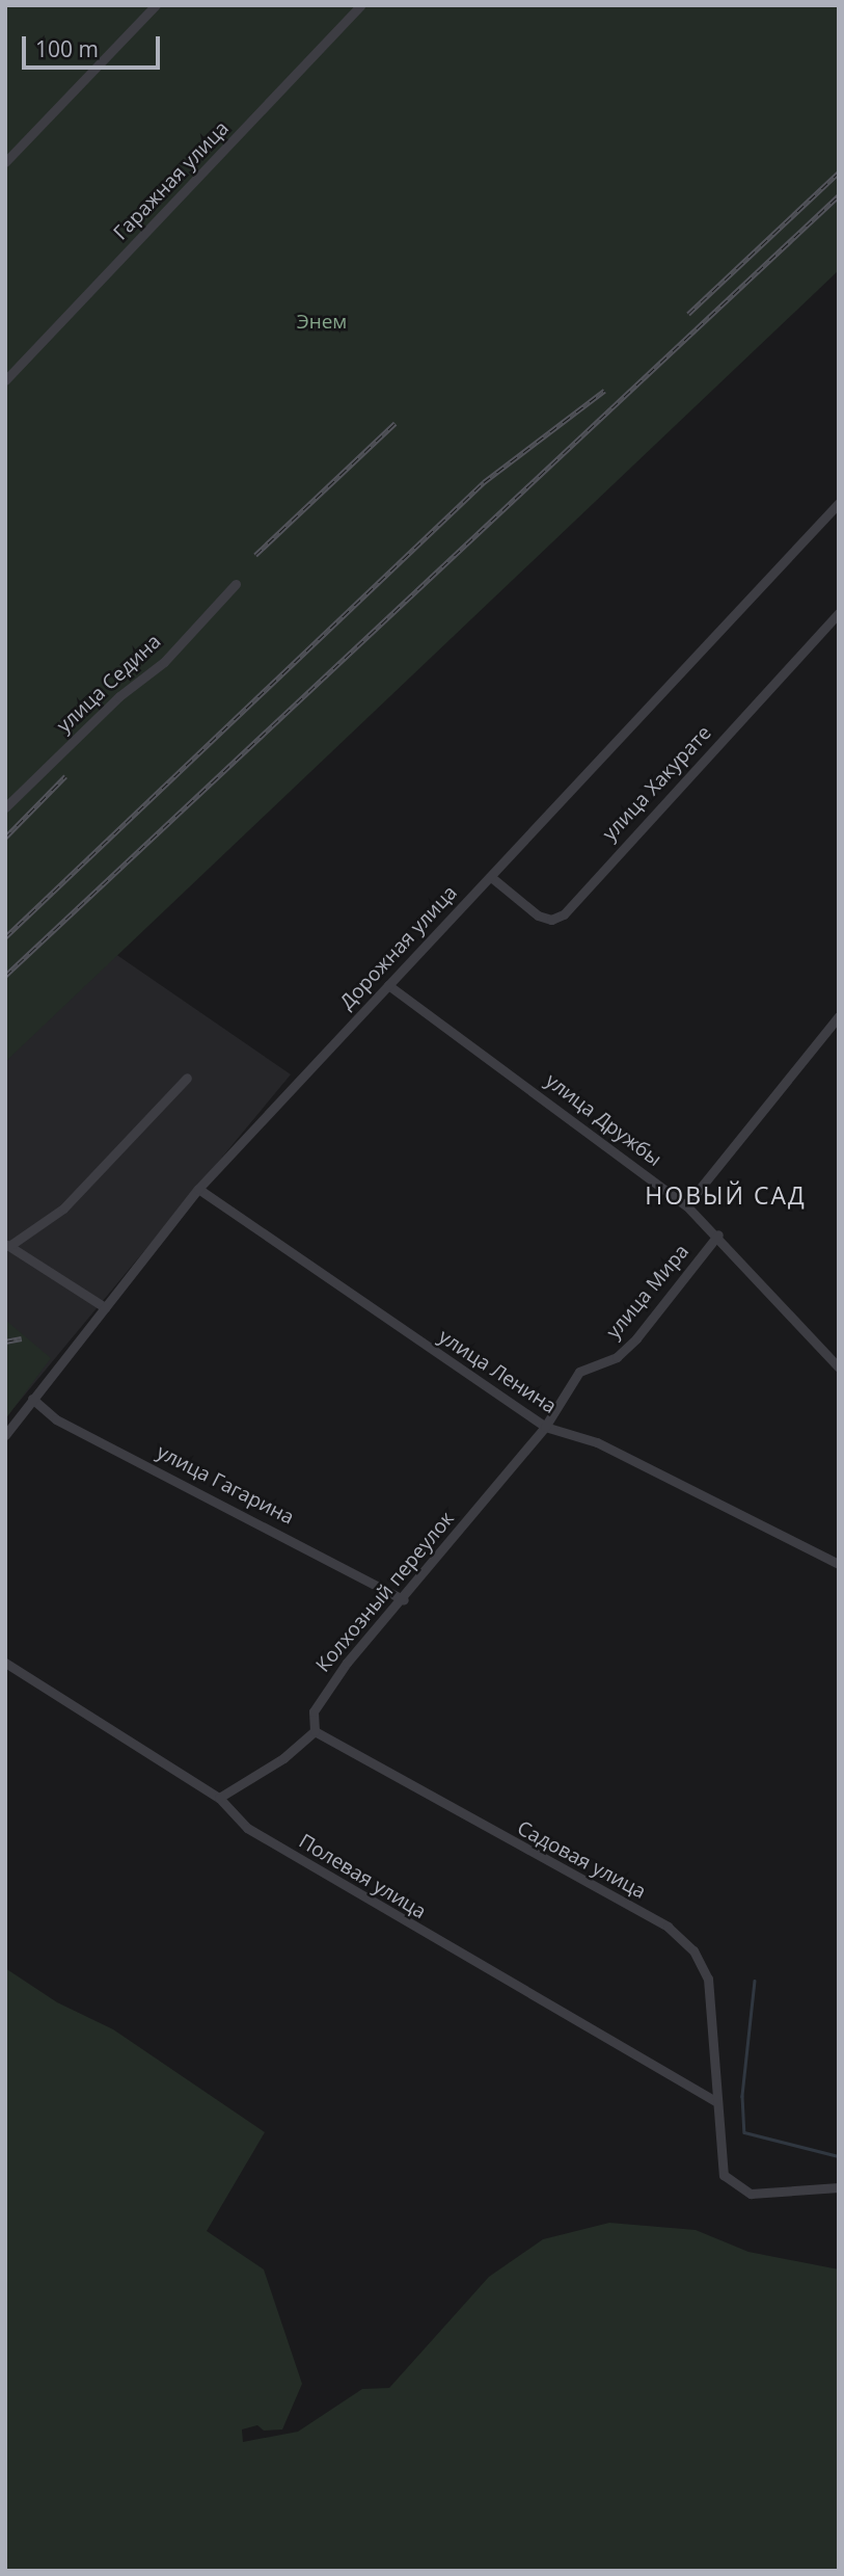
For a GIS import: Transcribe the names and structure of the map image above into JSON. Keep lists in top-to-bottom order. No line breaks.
{"streets":{"street":["Гаражная улица","улица Седина","улица Хакурате","Дорожная улица","улица Дружбы","улица Мира","улица Ленина","улица Гагарина","Колхозный переулок","Садовая улица","Полевая улица"]},"crossings":[["улица Хакурате","Дорожная улица"],["Дорожная улица","улица Дружбы"],["Дорожная улица","улица Ленина"],["Дорожная улица","улица Гагарина"],["улица Дружбы","улица Мира"],["улица Мира","улица Ленина"],["улица Мира","Колхозный переулок"],["улица Ленина","Колхозный переулок"],["улица Гагарина","Колхозный переулок"],["Колхозный переулок","Садовая улица"],["Садовая улица","Полевая улица"]],"districts":["НОВЫЙ САД"],"parks":["Энем"],"scale_bar":"100 m"}
